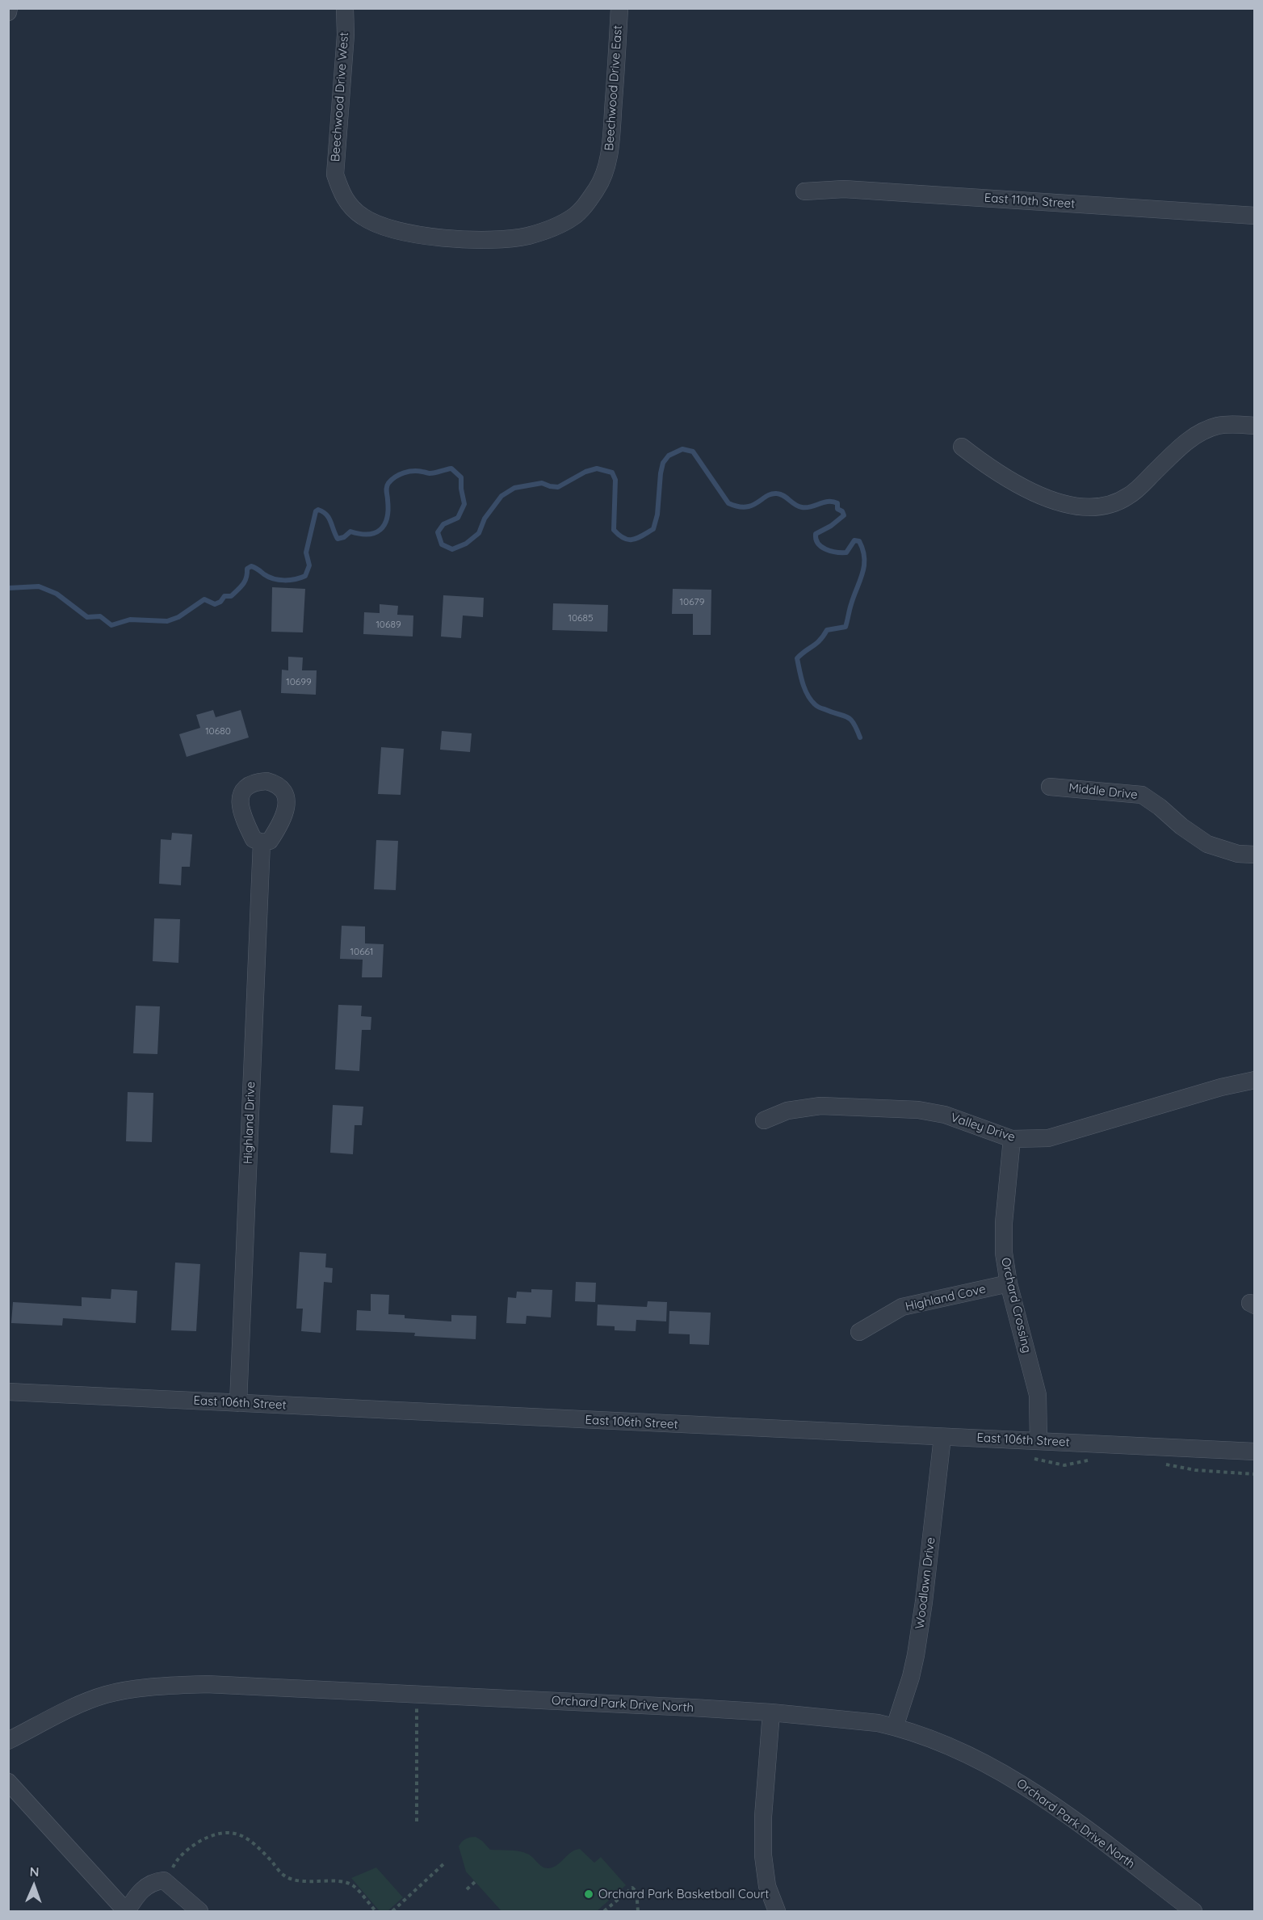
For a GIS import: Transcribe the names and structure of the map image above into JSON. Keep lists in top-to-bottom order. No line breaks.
{"streets":{"street":["Beechwood Drive East","Beechwood Drive West","East 110th Street","Middle Drive","Highland Drive","Valley Drive","Highland Cove","Orchard Crossing","East 106th Street","Woodlawn Drive","Orchard Park Drive North"]},"crossings":[["Beechwood Drive East","Beechwood Drive West"],["Highland Drive","East 106th Street"],["Valley Drive","Orchard Crossing"],["Highland Cove","Orchard Crossing"],["Orchard Crossing","East 106th Street"],["East 106th Street","Woodlawn Drive"],["Woodlawn Drive","Orchard Park Drive North"]],"places":["Orchard Park Basketball Court"],"house_numbers":["10679","10685","10689","10699","10680","10661"],"north":"top"}
